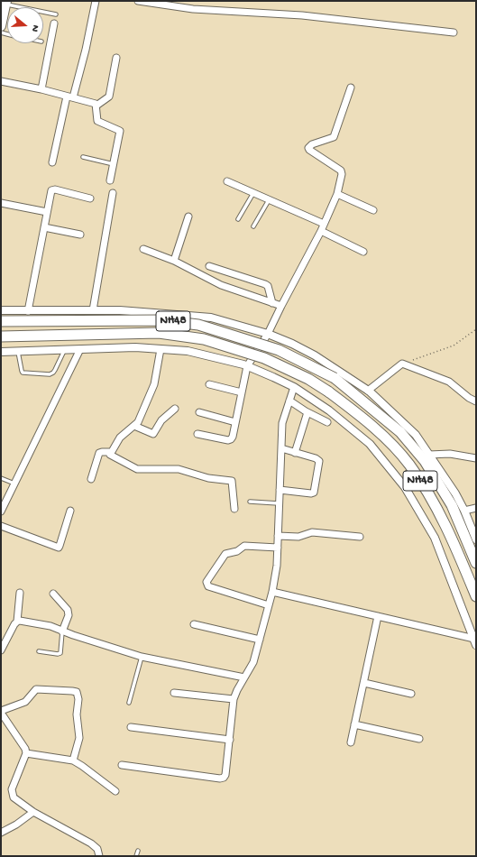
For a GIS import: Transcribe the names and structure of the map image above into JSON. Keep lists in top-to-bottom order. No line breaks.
{"streets":{"highway":["NH48"]},"north":"right"}
